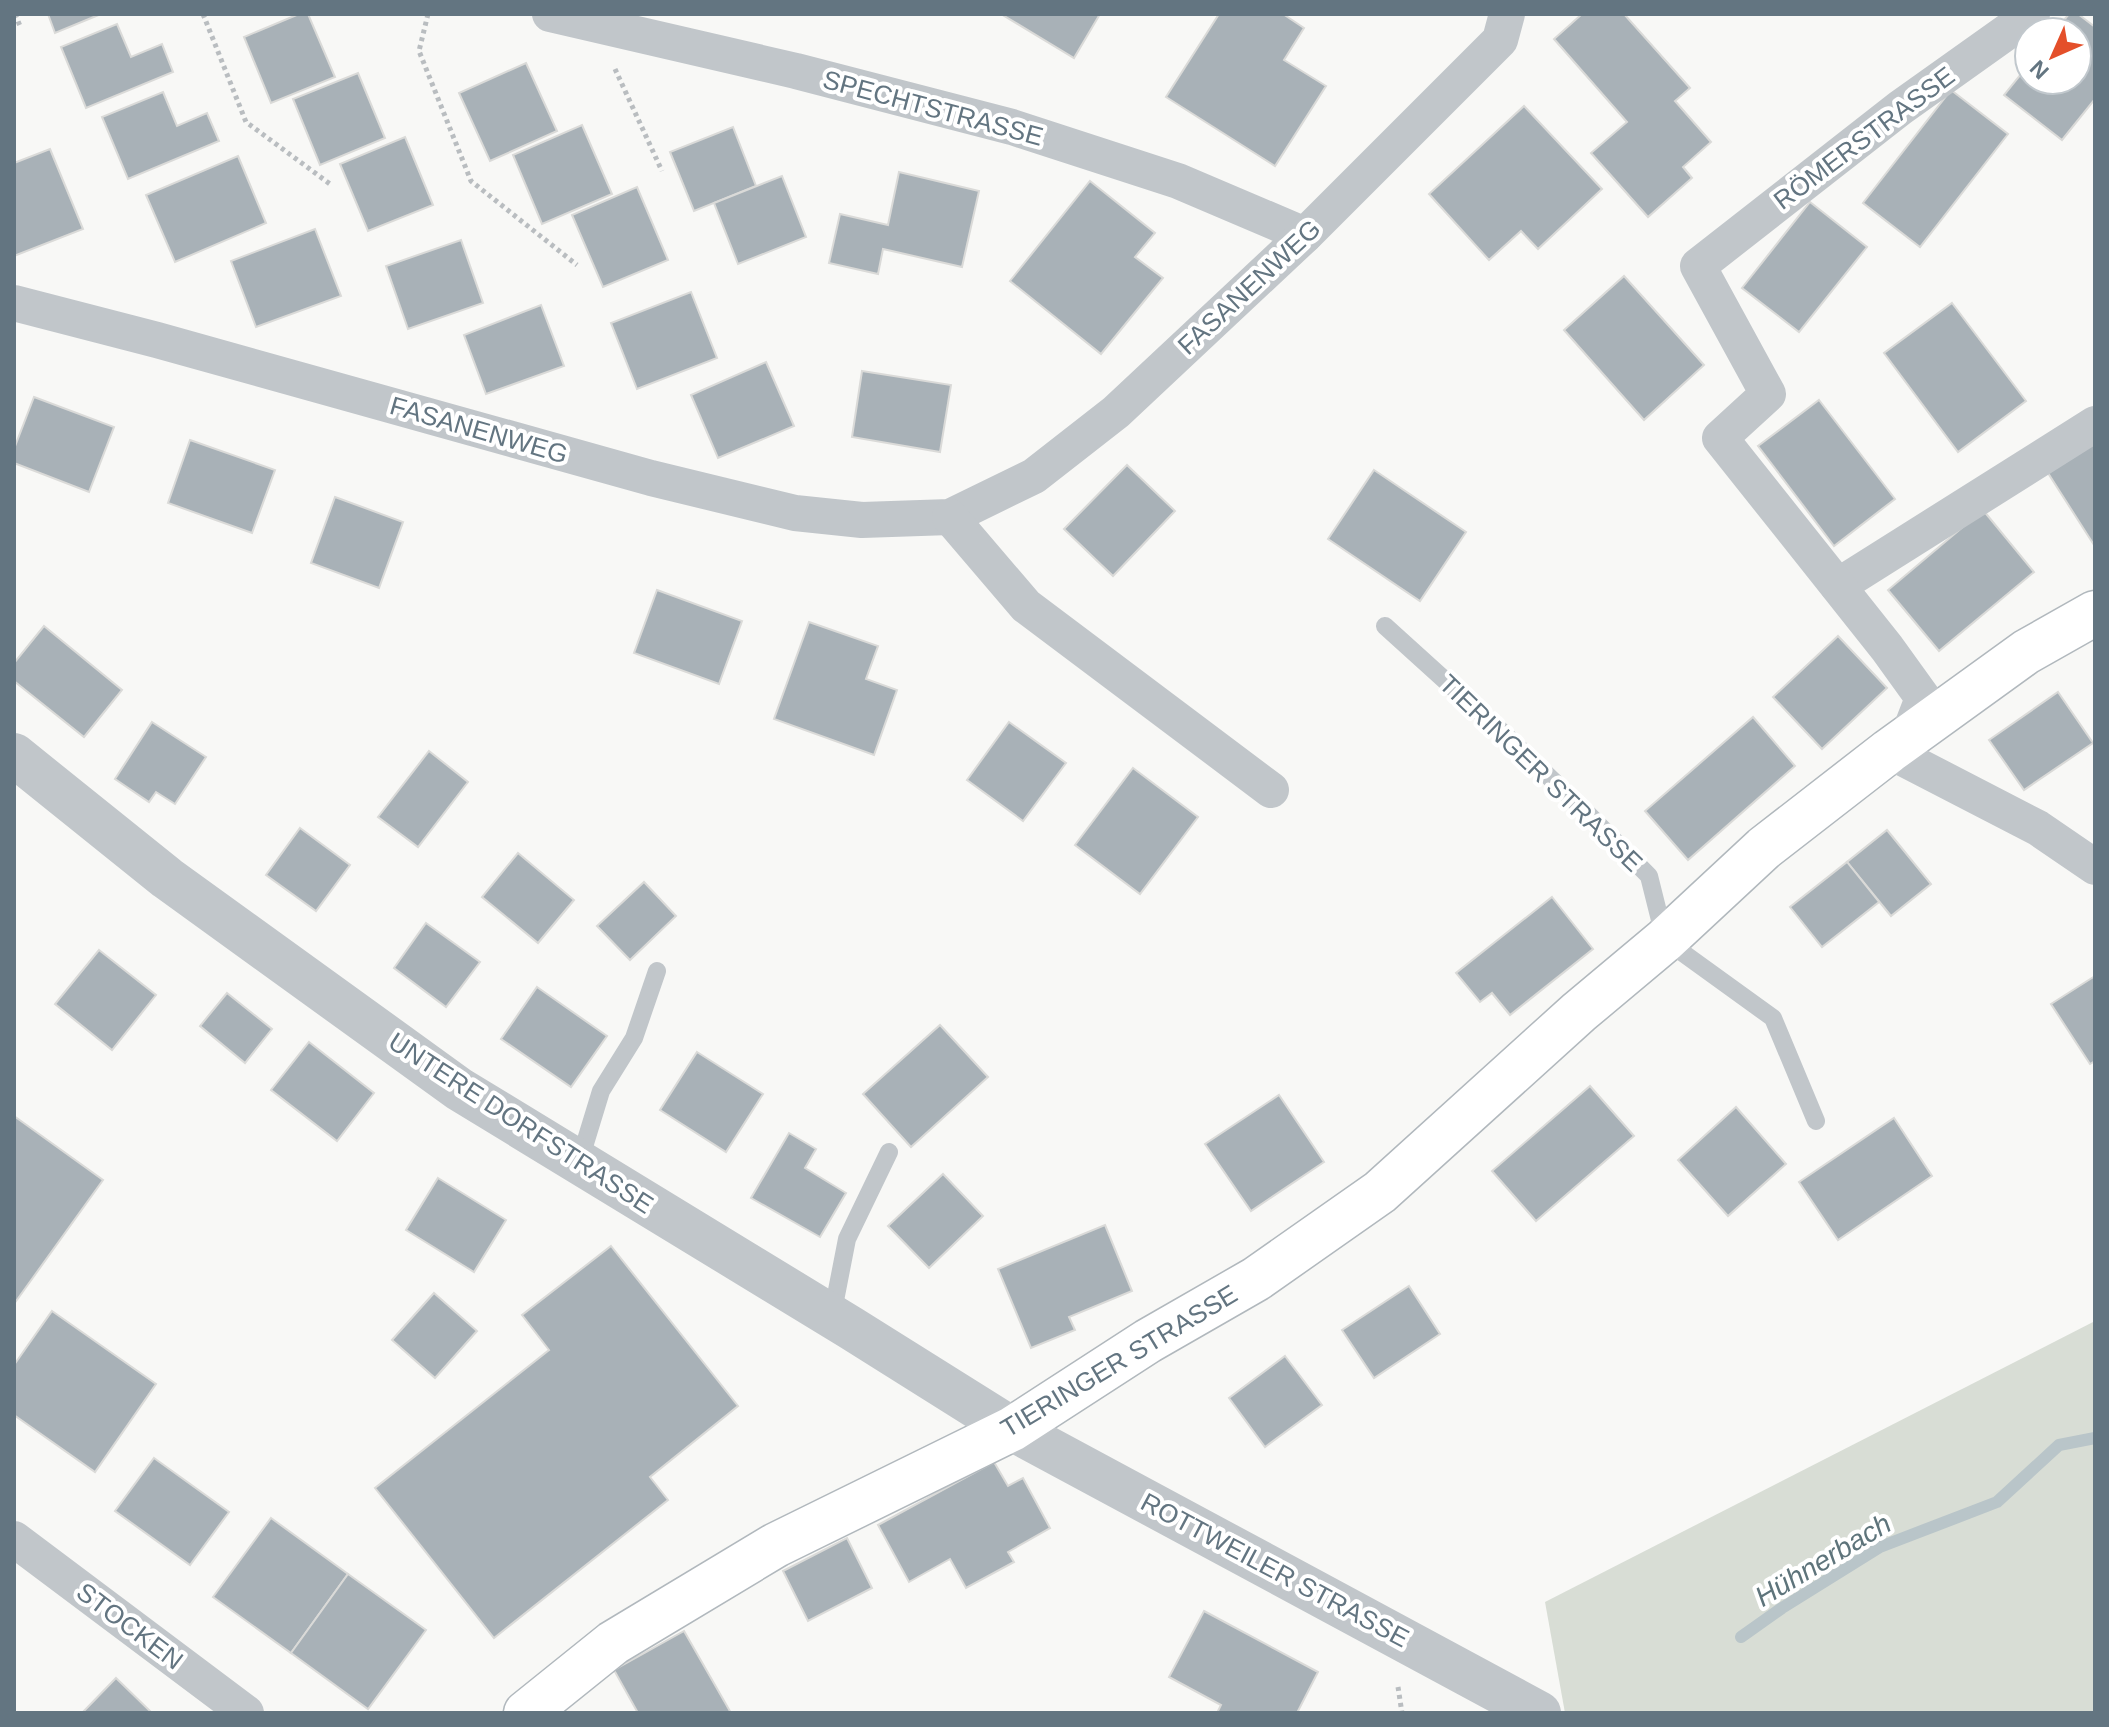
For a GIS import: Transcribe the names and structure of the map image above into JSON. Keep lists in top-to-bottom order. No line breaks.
{"streets":{"main road":["TIERINGER STRASSE"],"street":["SPECHTSTRASSE","RÖMERSTRASSE","FASANENWEG","UNTERE DORFSTRASSE","ROTTWEILER STRASSE","STOCKEN"]},"crossings":[["SPECHTSTRASSE","FASANENWEG"],["TIERINGER STRASSE","UNTERE DORFSTRASSE"],["TIERINGER STRASSE","ROTTWEILER STRASSE"],["UNTERE DORFSTRASSE","ROTTWEILER STRASSE"]],"water":["Hühnerbach"],"north":"bottom left"}
